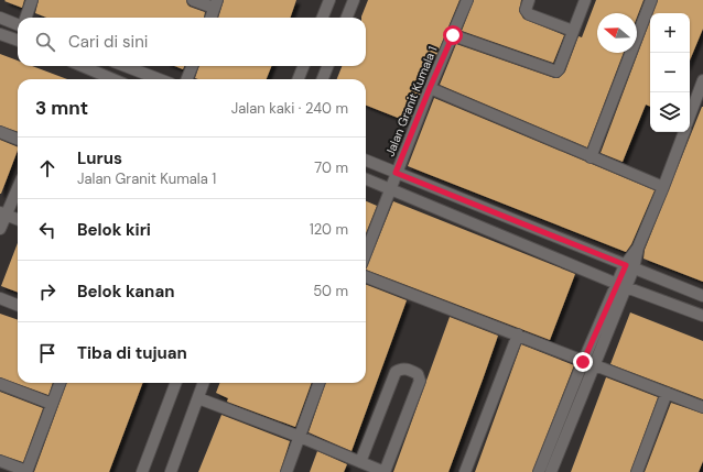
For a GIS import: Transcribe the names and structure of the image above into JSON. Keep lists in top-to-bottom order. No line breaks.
{"streets":{"street":["Jalan Granit Kumala 1"]},"north":"left","page":{"map_buttons":["+","−"],"search":"Cari di sini","heading":["3 mnt","Jalan kaki · 240 m"],"list":[["Lurus","Jalan Granit Kumala 1","70 m"],["Belok kiri","120 m"],["Belok kanan","50 m"],"Tiba di tujuan"]}}
